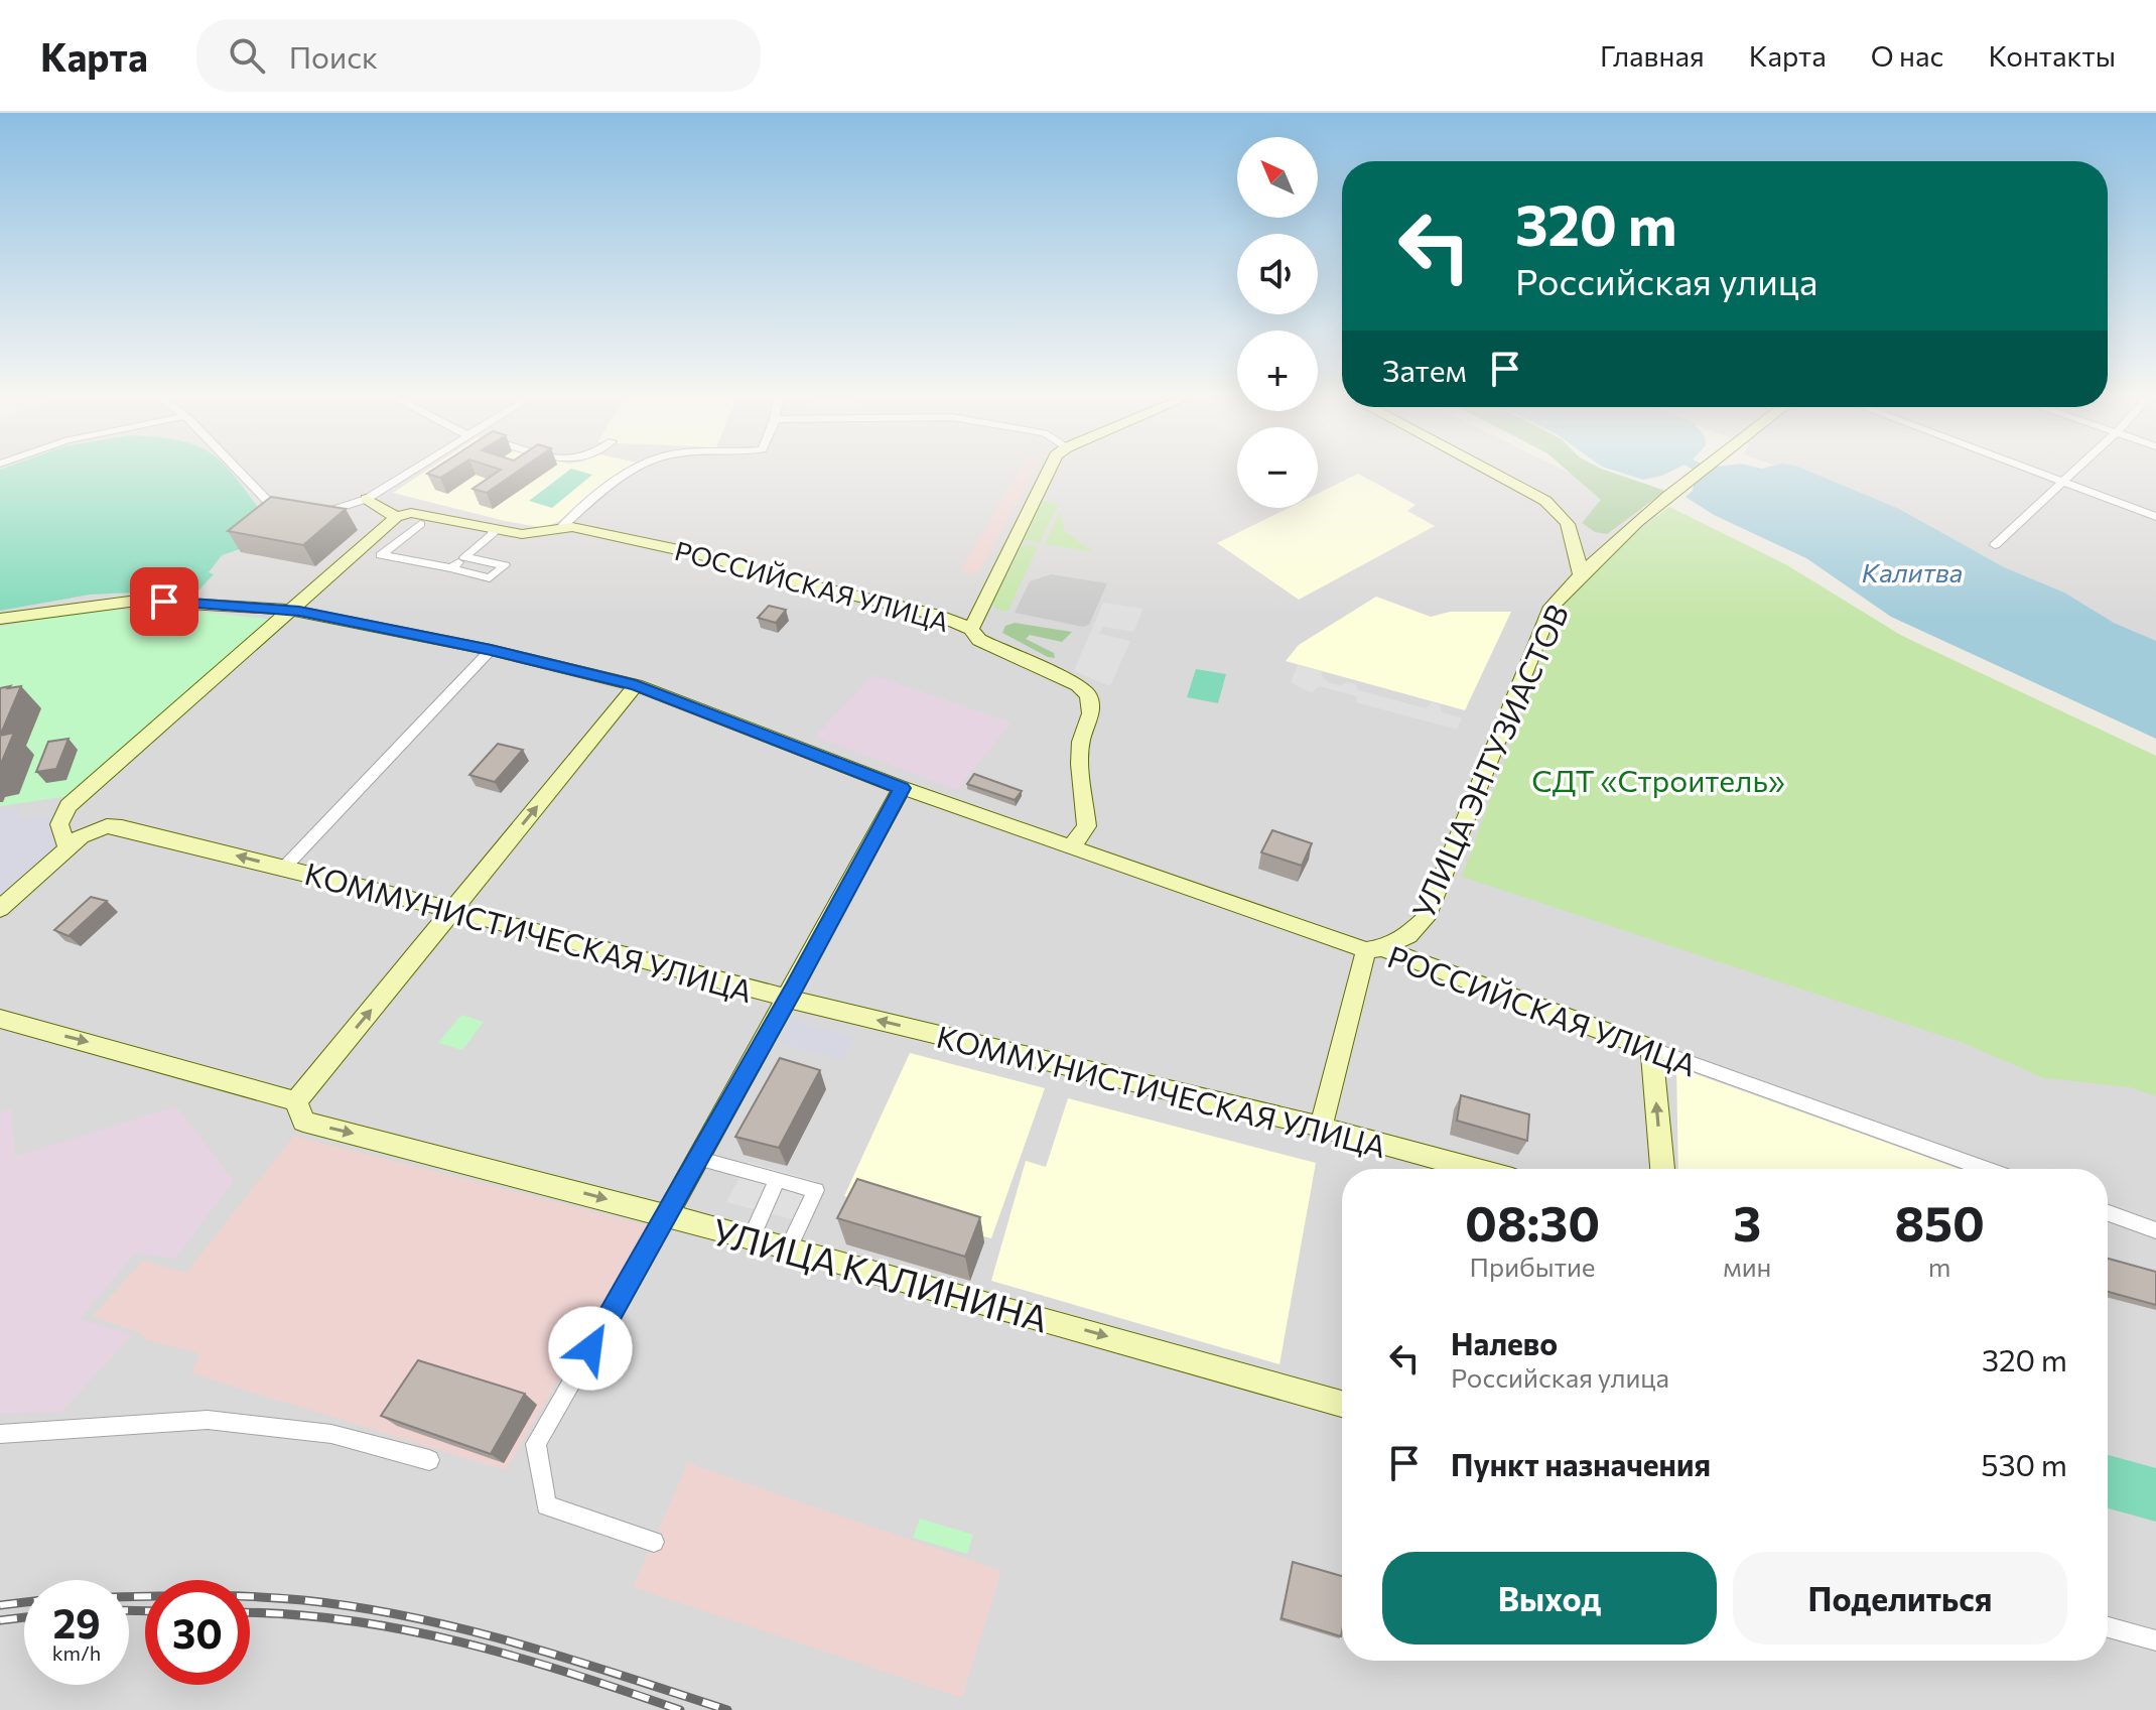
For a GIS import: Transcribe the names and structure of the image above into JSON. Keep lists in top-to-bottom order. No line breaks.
{"streets":{"street":["РОССИЙСКАЯ УЛИЦА","УЛИЦА ЭНТУЗИАСТОВ","КОММУНИСТИЧЕСКАЯ УЛИЦА","УЛИЦА КАЛИНИНА"]},"crossings":[["РОССИЙСКАЯ УЛИЦА","УЛИЦА ЭНТУЗИАСТОВ"]],"one_way":["КОММУНИСТИЧЕСКАЯ УЛИЦА","УЛИЦА КАЛИНИНА"],"water":["Калитва"],"parks":["СДТ «Строитель»"],"north":"top left","page":{"header":"Карта","search":"Поиск","nav":["Главная","Карта","О нас","Контакты"],"map_buttons":["+","−"],"turn":["320 m","Российская улица"],"then":"Затем","eta":["08:30","Прибытие","3","мин","850","m"],"list":[{"name":"Налево","note":"Российская улица","value":"320 m"},{"name":"Пункт назначения","value":"530 m"}],"buttons":["Выход","Поделиться"],"speed":"29 km/h","limit":"30"}}
